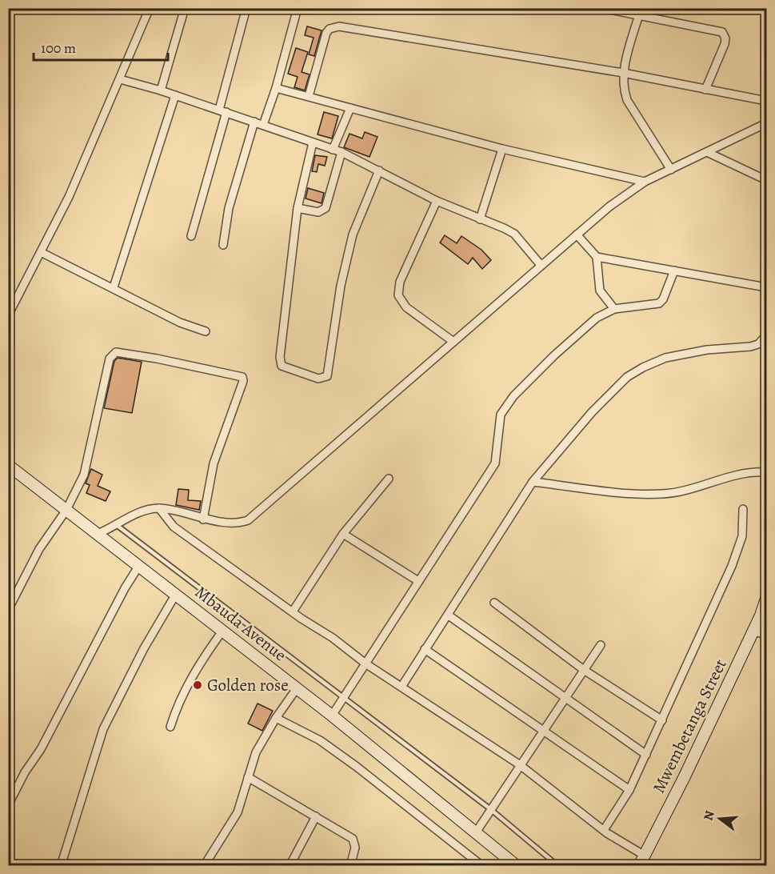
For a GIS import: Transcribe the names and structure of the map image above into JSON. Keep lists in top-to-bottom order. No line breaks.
{"streets":{"street":["Mbauda Avenue","Mwembetanga Street"]},"places":["Golden rose"],"scale_bar":"100 m","north":"left"}
